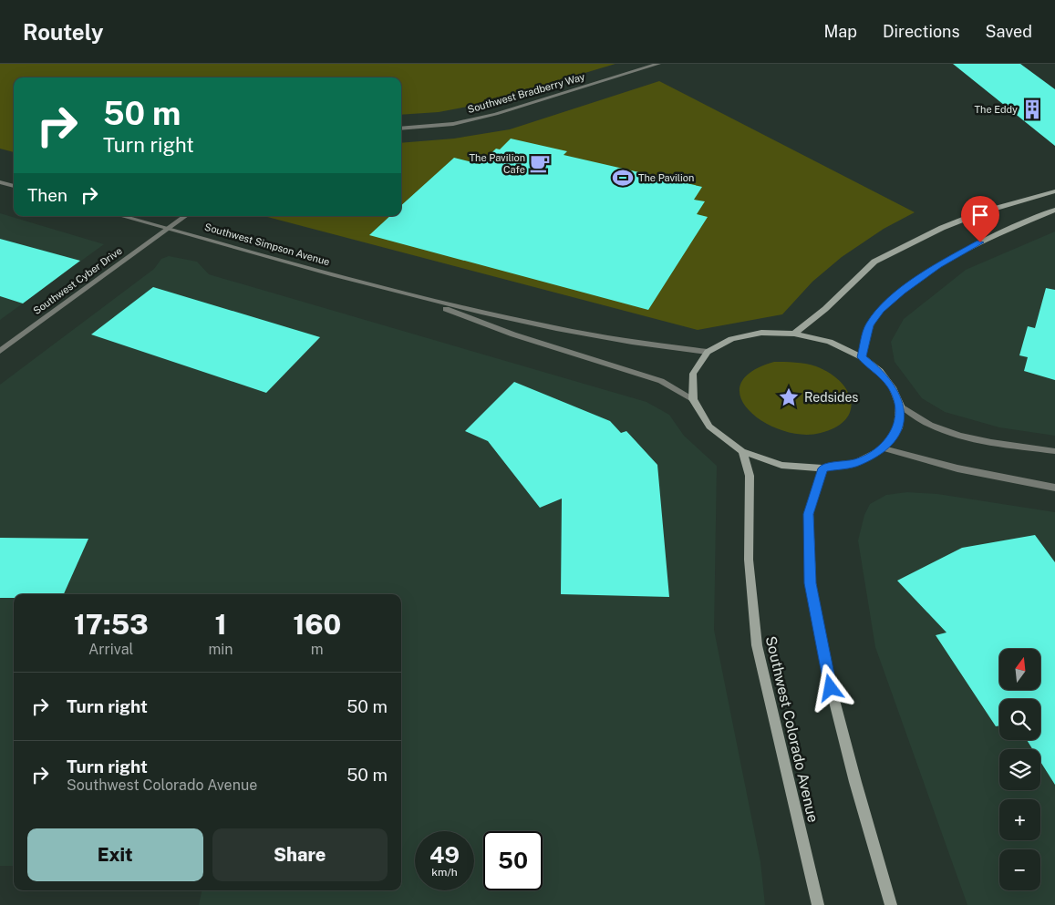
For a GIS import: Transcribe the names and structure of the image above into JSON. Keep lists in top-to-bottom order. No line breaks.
{"streets":{"main road":["Southwest Colorado Avenue"],"street":["Southwest Bradberry Way","Southwest Simpson Avenue","Southwest Cyber Drive"]},"crossings":[["Southwest Simpson Avenue","Southwest Cyber Drive"]],"places":{"building":["The Eddy"],"cafe":["The Pavilion Cafe"],"sports":["The Pavilion"],"place":["Redsides"]},"north":"top","page":{"header":"Routely","nav":["Map","Directions","Saved"],"turn":["50 m","Turn right"],"then":"Then","eta":["17:53","Arrival","1","min","160","m"],"map_buttons":["+","−"],"list":[{"name":"Turn right","value":"50 m"},{"name":"Turn right","note":"Southwest Colorado Avenue","value":"50 m"}],"buttons":["Exit","Share"],"speed":"49 km/h","limit":"50"}}
